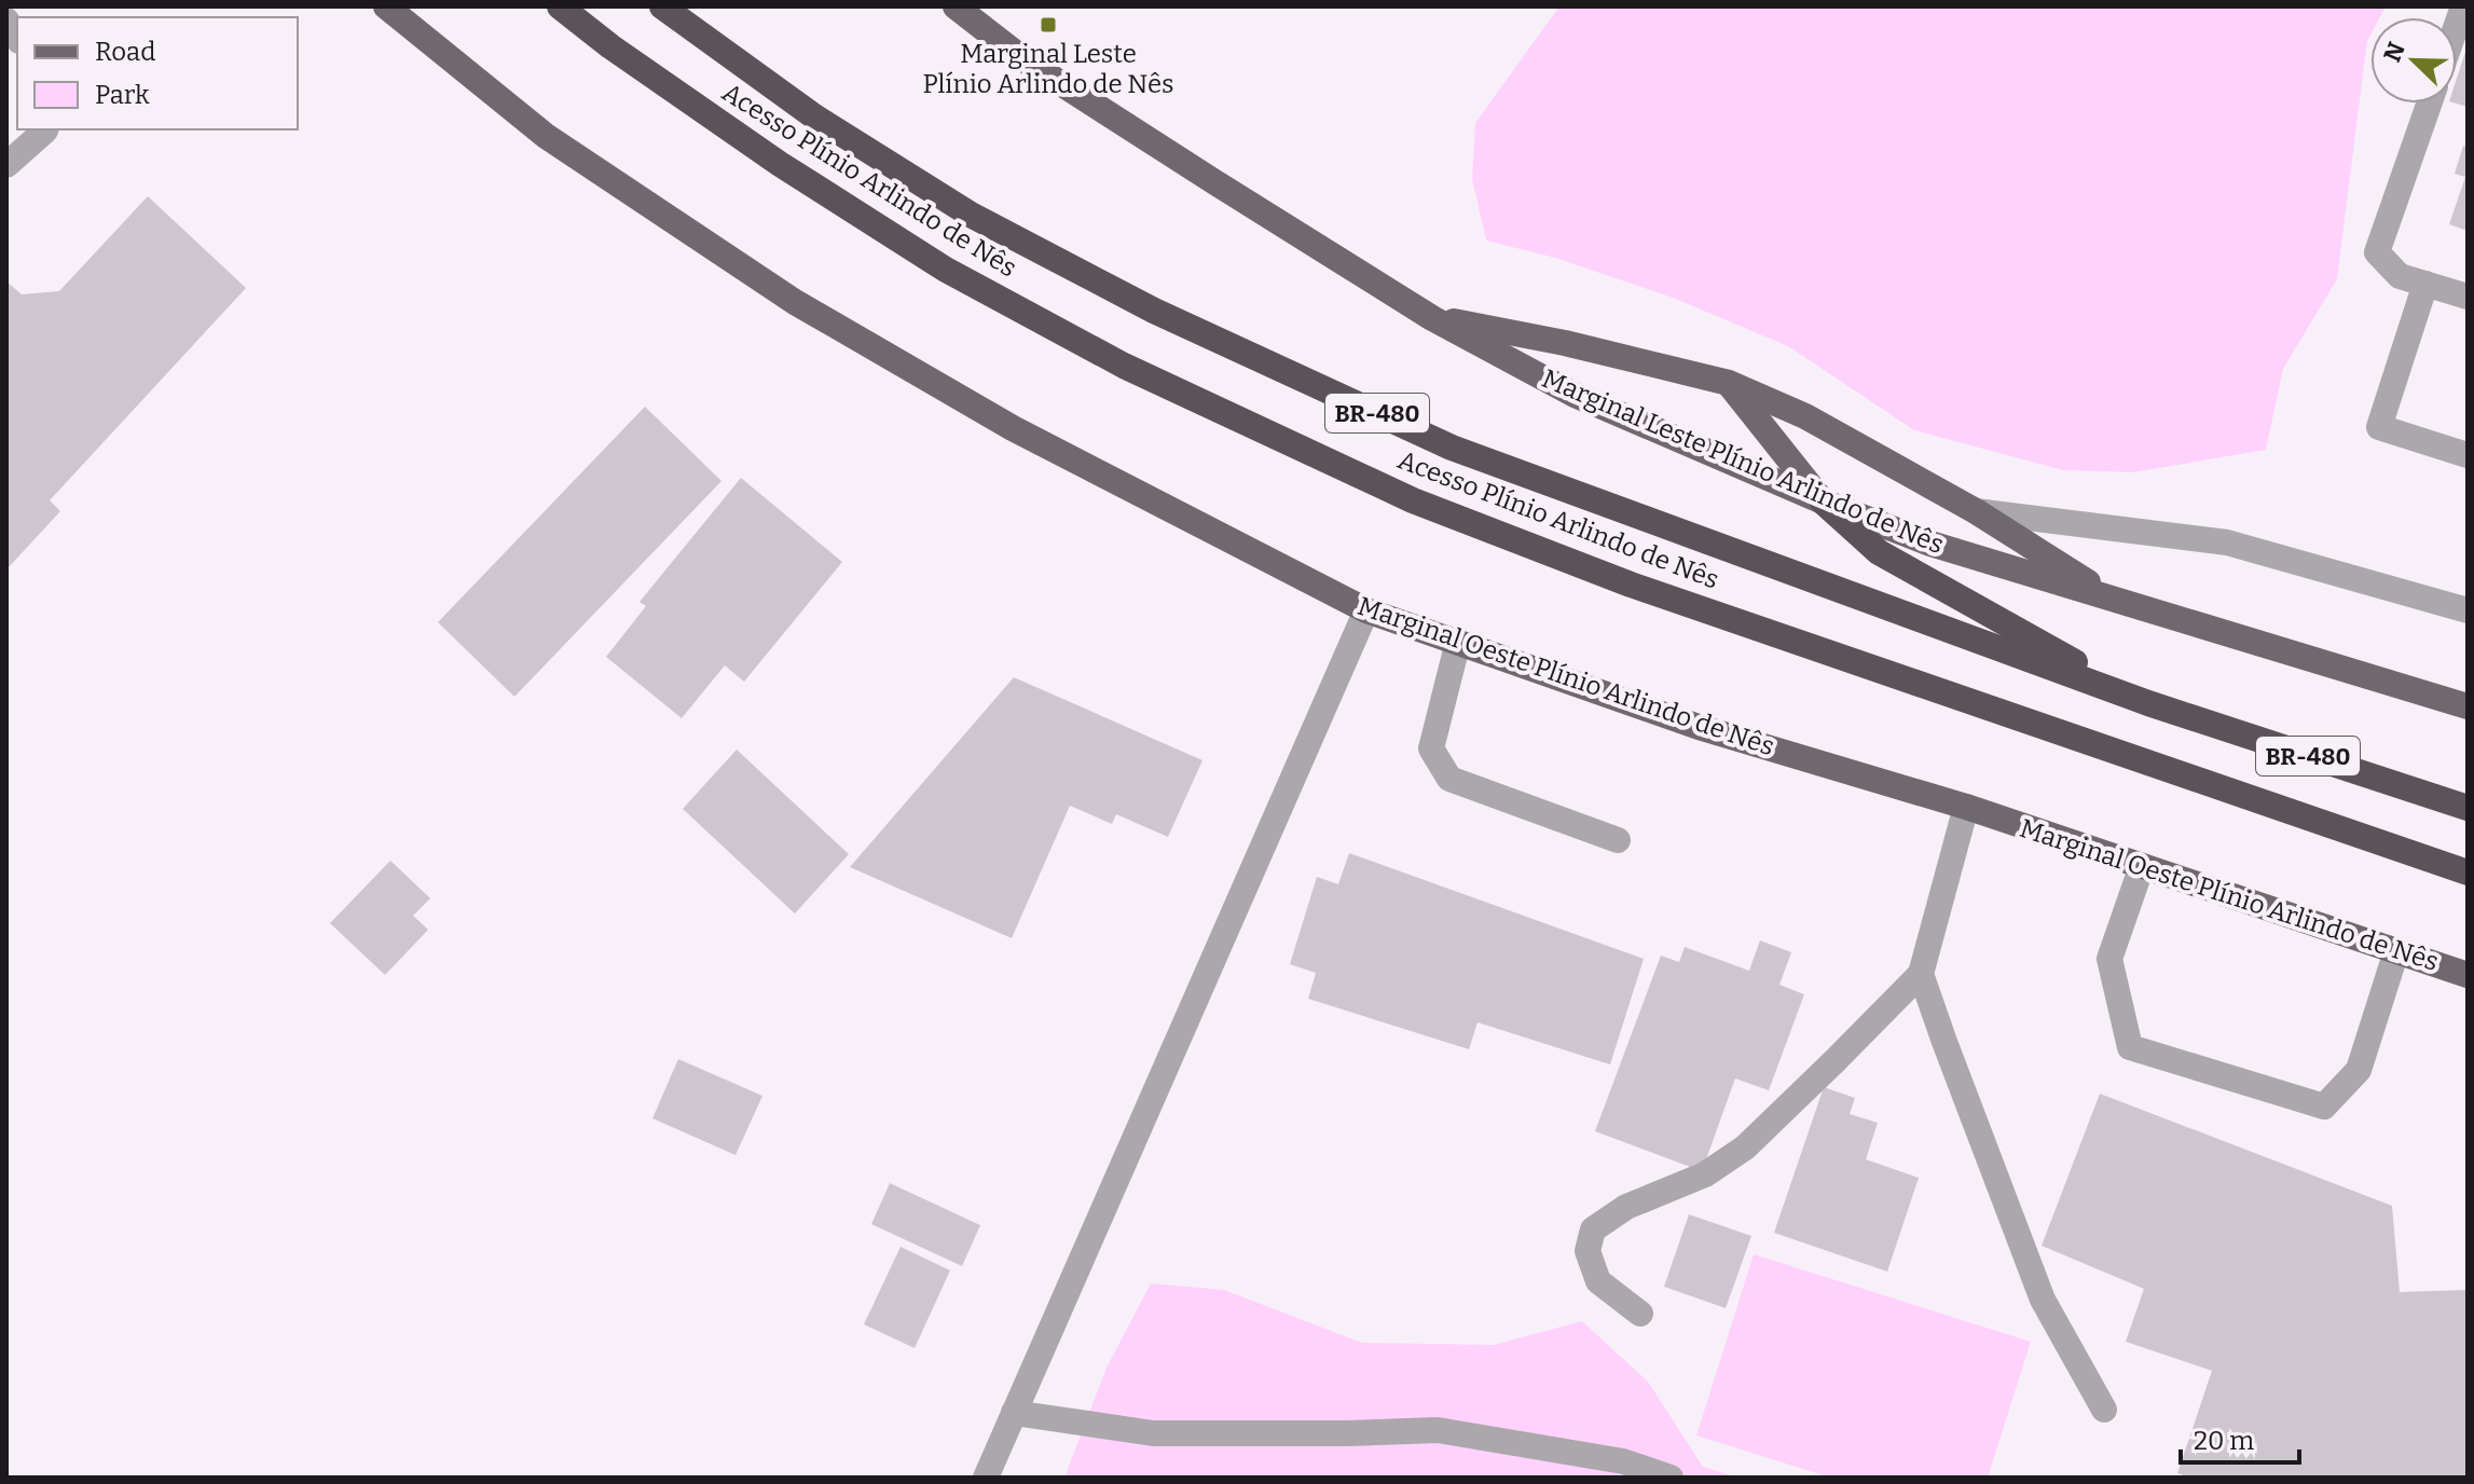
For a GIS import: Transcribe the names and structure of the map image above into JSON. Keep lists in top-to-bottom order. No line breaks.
{"streets":{"highway":["Acesso Plínio Arlindo de Nês","BR-480"],"main road":["Marginal Leste Plínio Arlindo de Nês","Marginal Oeste Plínio Arlindo de Nês"]},"places":{"transit":["Marginal Leste Plínio Arlindo de Nês"]},"legend":["Road","Park"],"scale_bar":"20 m","north":"top left"}
